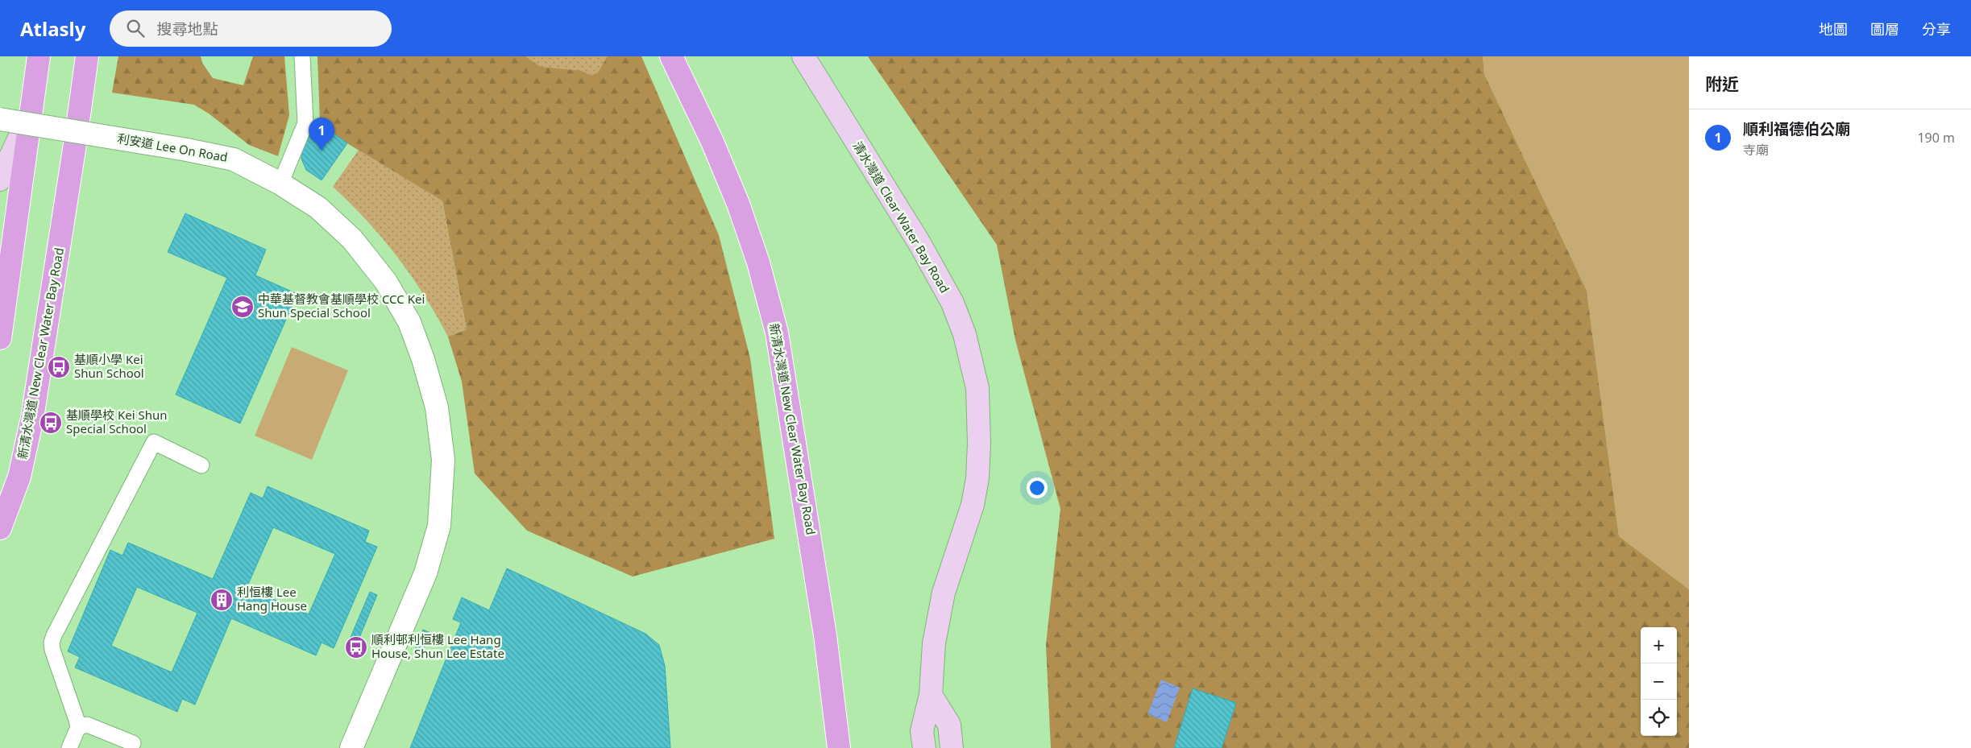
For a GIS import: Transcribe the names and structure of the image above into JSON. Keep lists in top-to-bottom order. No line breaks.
{"streets":{"main road":["清水灣道 Clear Water Bay Road","新清水灣道 New Clear Water Bay Road"],"street":["利安道 Lee On Road"]},"places":{"school or university":["中華基督教會基順學校 CCC Kei Shun Special School"],"bus stop":["基順小學 Kei Shun School","基順學校 Kei Shun Special School","順利邨利恒樓 Lee Hang House, Shun Lee Estate"],"building":["利恒樓 Lee Hang House"]},"page":{"header":"Atlasly","search":"搜尋地點","nav":["地圖","圖層","分享"],"heading":"附近","list":[{"mark":"1","name":"順利福德伯公廟","note":"寺廟","value":"190 m"}],"pins":"1","map_buttons":["+","−"]}}
